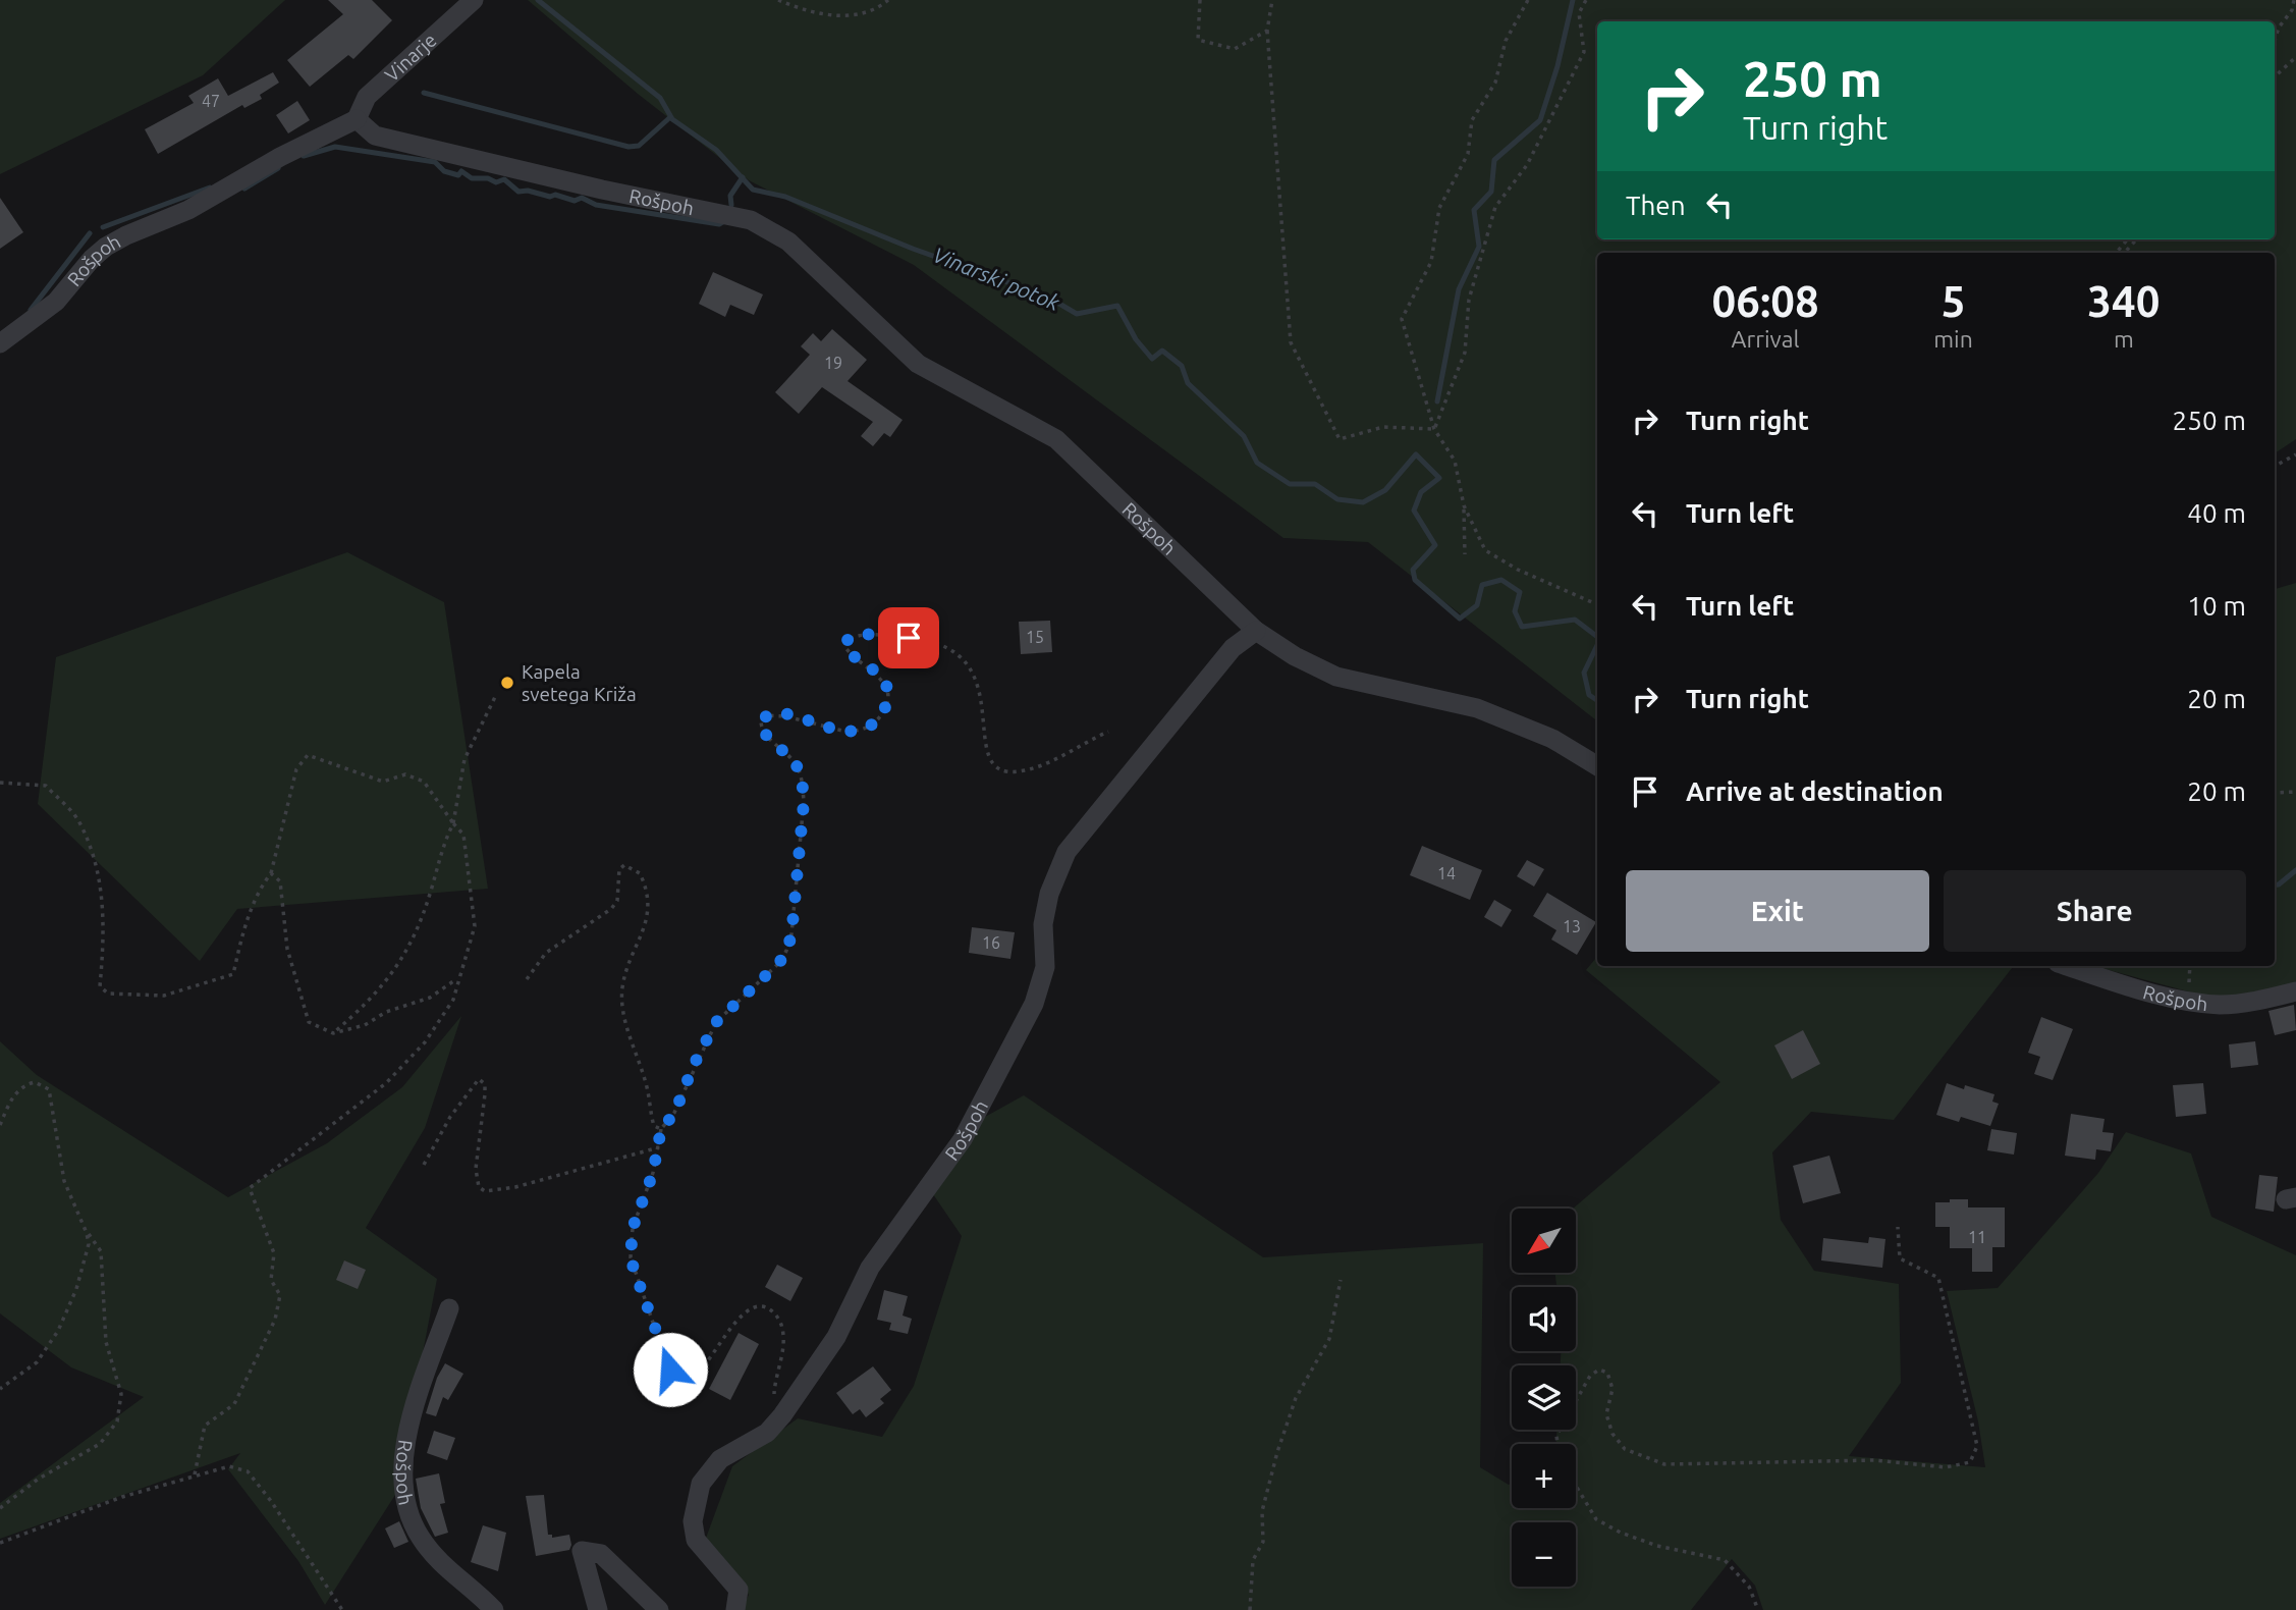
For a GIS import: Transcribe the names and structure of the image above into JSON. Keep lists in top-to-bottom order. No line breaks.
{"streets":{"street":["Vinarje","Rošpoh"]},"crossings":[["Vinarje","Rošpoh"]],"water":["Vinarski potok"],"places":["Kapela svetega Križa"],"house_numbers":["47","19","15","14","13","16","11"],"north":"bottom left","page":{"turn":["250 m","Turn right"],"then":"Then","eta":["06:08","Arrival","5","min","340","m"],"list":[{"name":"Turn right","value":"250 m"},{"name":"Turn left","value":"40 m"},{"name":"Turn left","value":"10 m"},{"name":"Turn right","value":"20 m"},{"name":"Arrive at destination","value":"20 m"}],"buttons":["Exit","Share"],"map_buttons":["+","−"]}}
